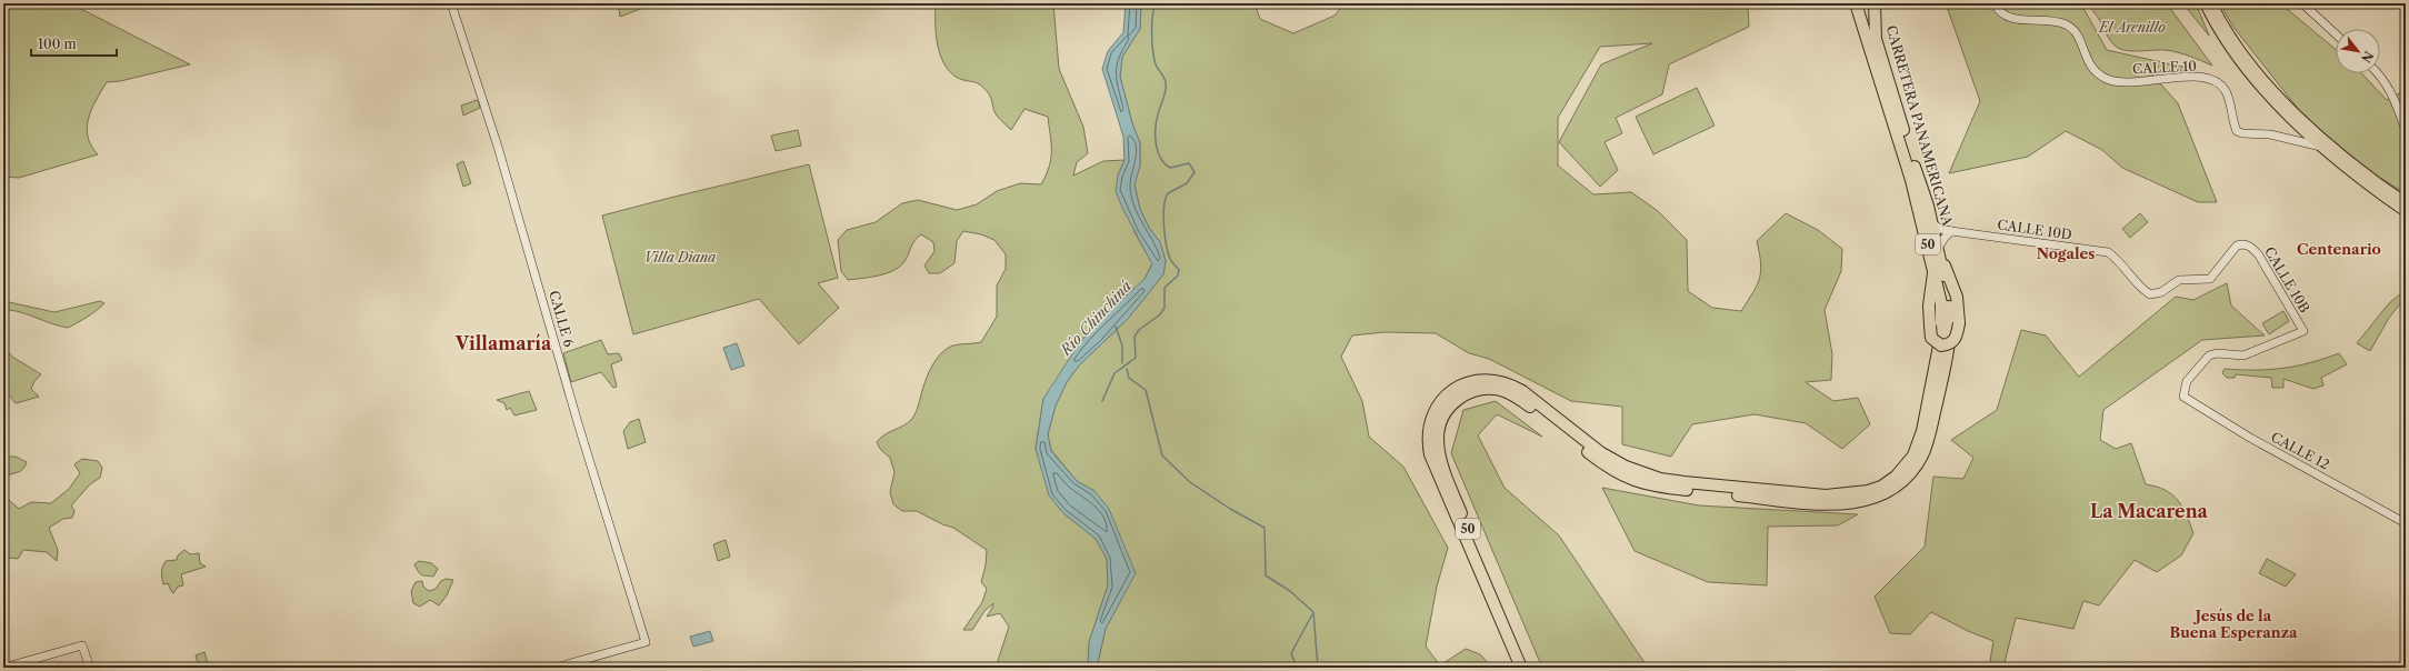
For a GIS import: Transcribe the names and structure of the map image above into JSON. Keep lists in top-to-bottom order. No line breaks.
{"streets":{"highway":["CARRETERA PANAMERICANA","50"],"street":["CALLE 10","CALLE 10D","CALLE 10B","CALLE 6","CALLE 12"]},"crossings":[["CARRETERA PANAMERICANA","CALLE 10D"],["CALLE 10D","CALLE 10B"],["CALLE 10B","CALLE 12"]],"districts":["Centenario","Nogales","Villamaría","La Macarena","Jesús de la Buena Esperanza"],"water":["Río Chinchiná"],"parks":["El Arenillo","Villa Diana"],"scale_bar":"100 m","north":"bottom right"}
